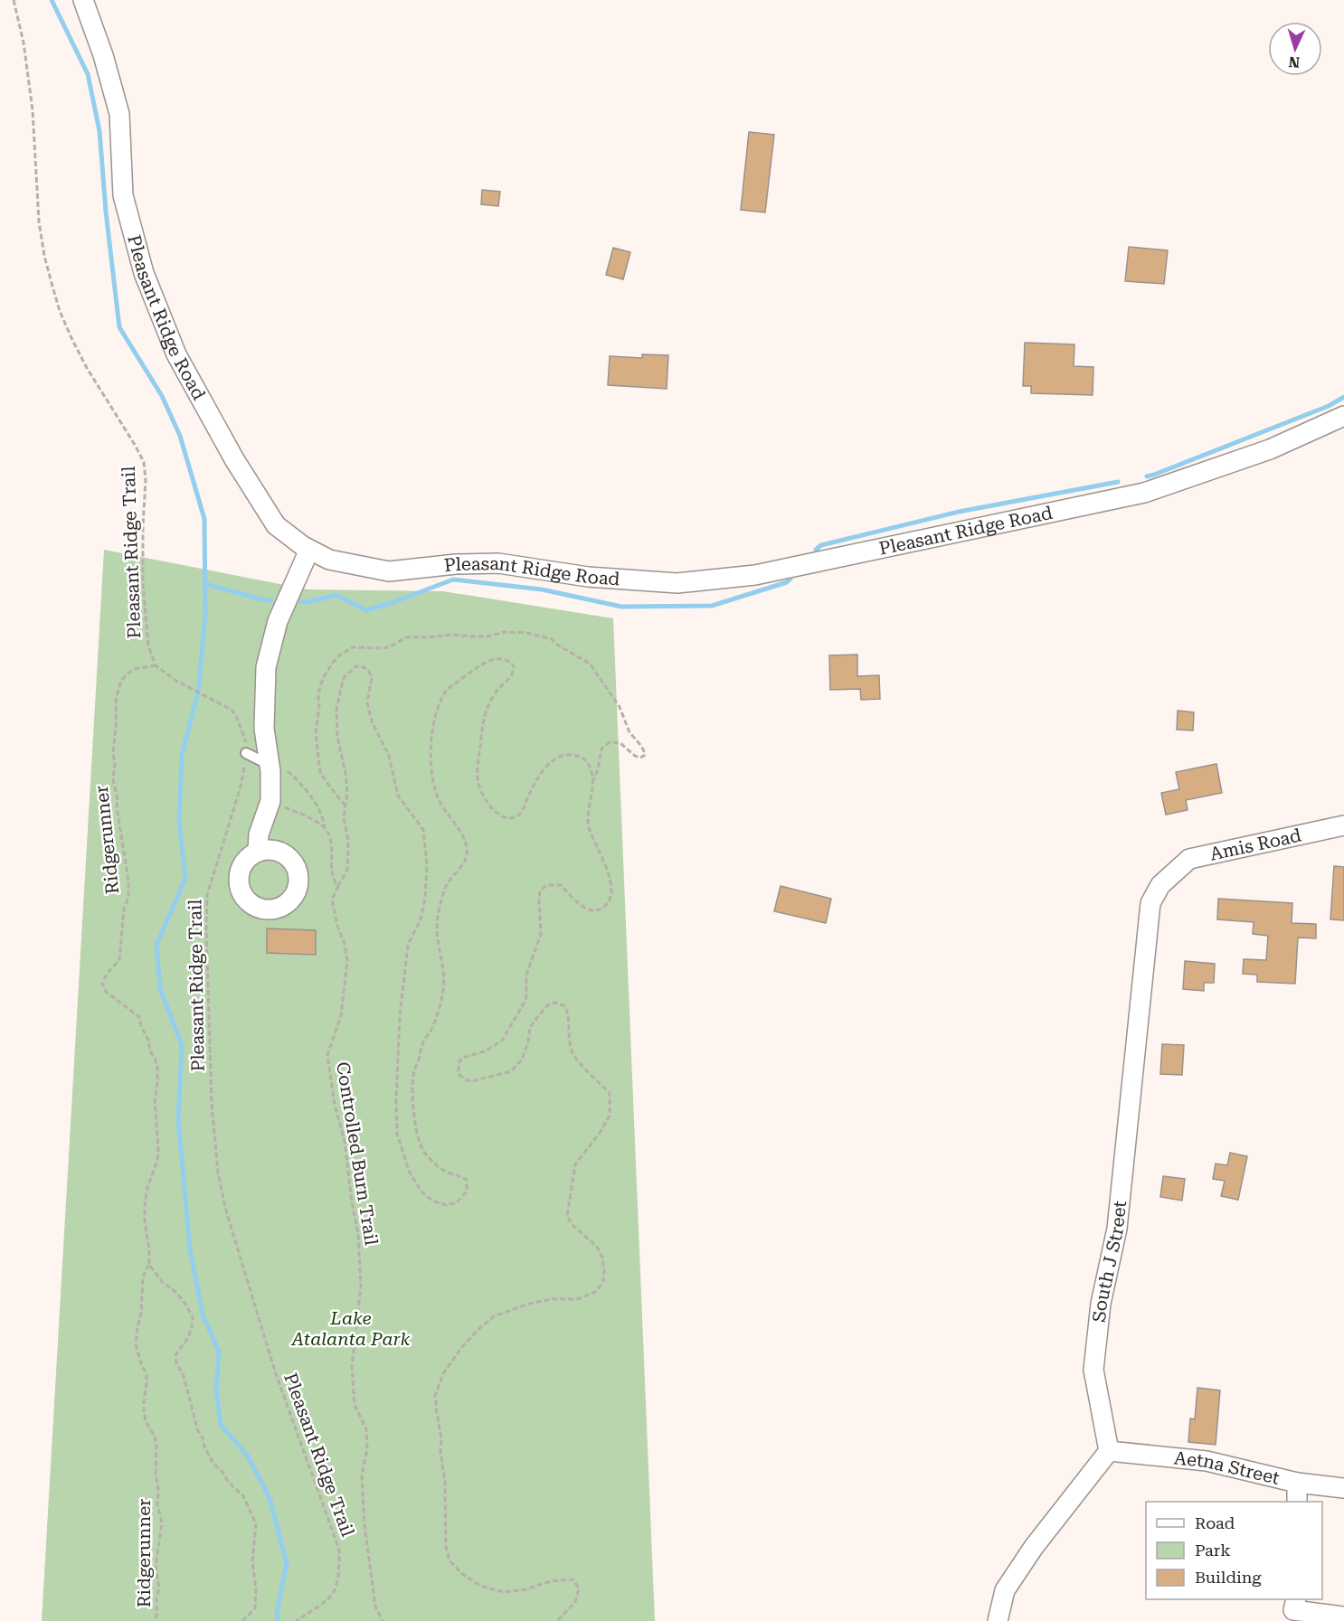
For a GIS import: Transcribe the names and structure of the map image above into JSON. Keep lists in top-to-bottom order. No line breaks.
{"streets":{"street":["Pleasant Ridge Road","Amis Road","South J Street","Aetna Street"],"path":["Pleasant Ridge Trail","Ridgerunner","Controlled Burn Trail"]},"crossings":[["Pleasant Ridge Trail","Ridgerunner"],["Pleasant Ridge Trail","Controlled Burn Trail"],["Amis Road","South J Street"],["South J Street","Aetna Street"]],"parks":["Lake Atalanta Park"],"legend":["Road","Park","Building"],"north":"bottom"}
